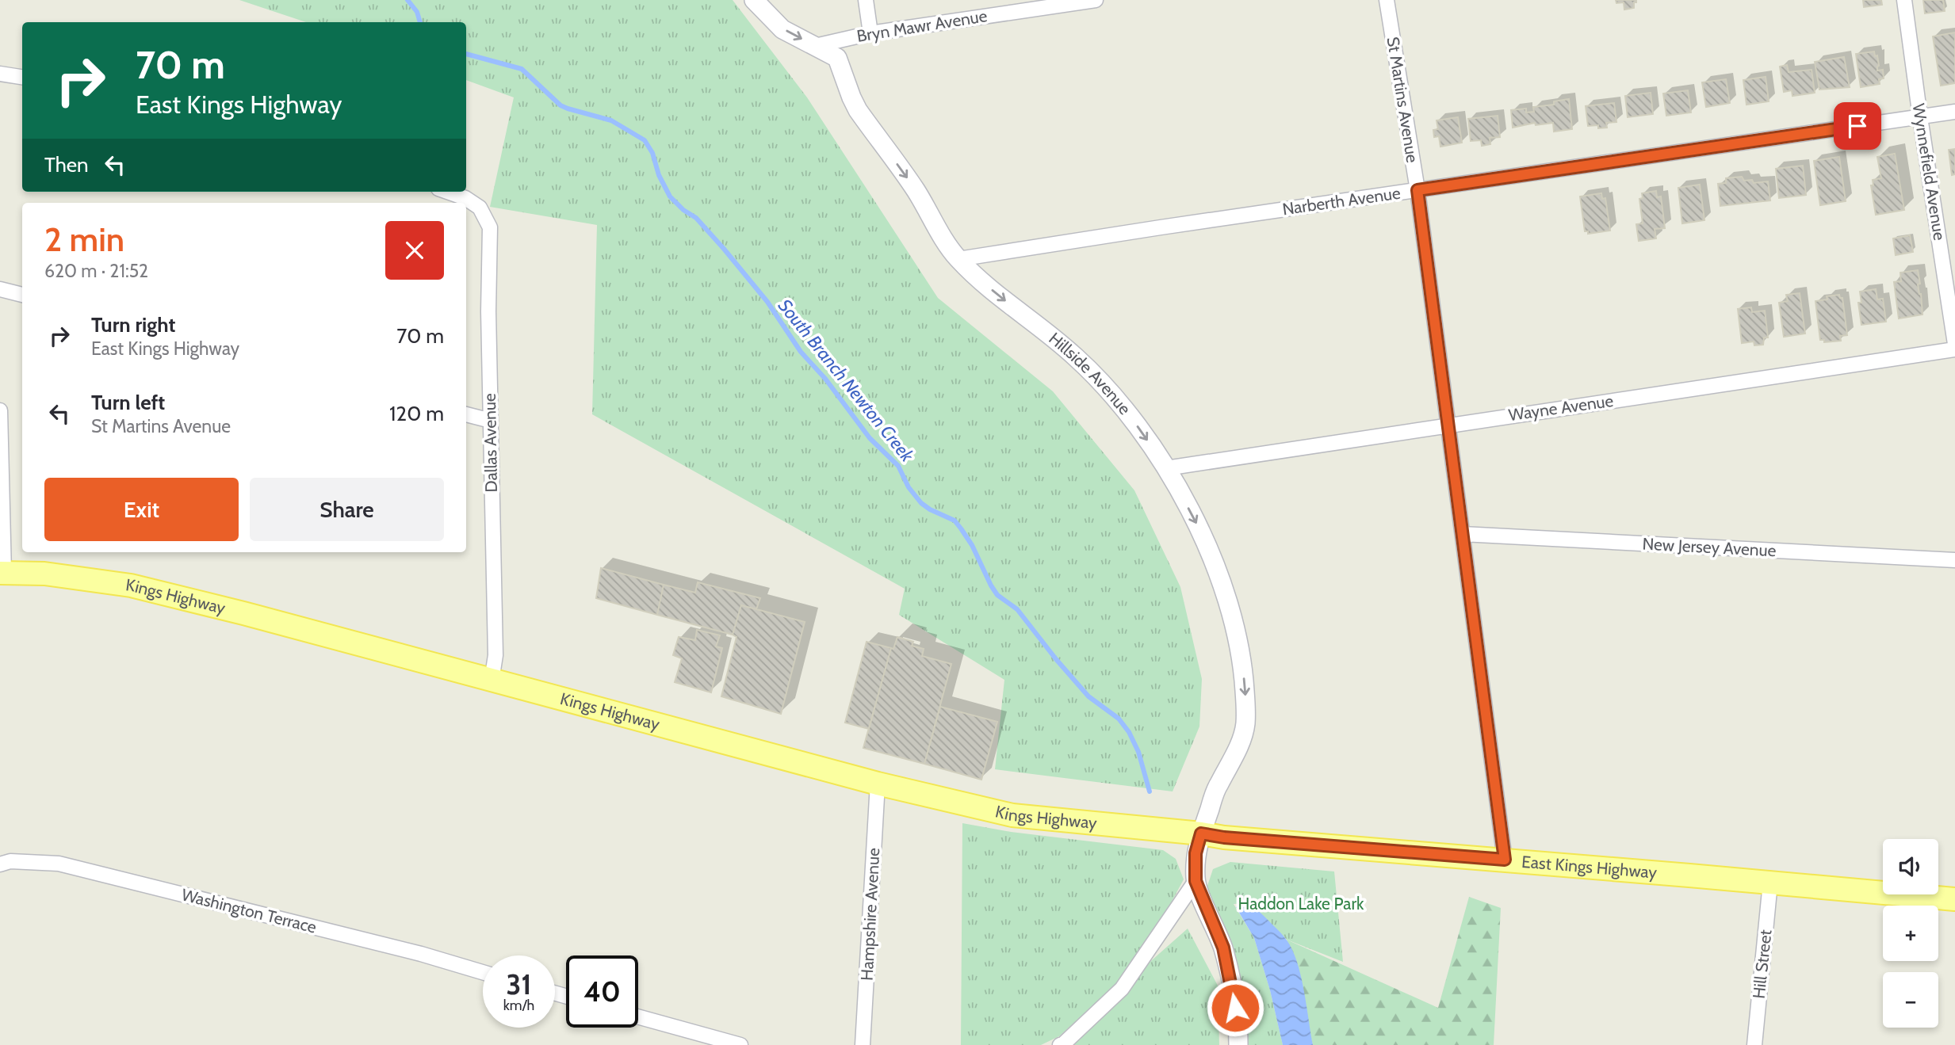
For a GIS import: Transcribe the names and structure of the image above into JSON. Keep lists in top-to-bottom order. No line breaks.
{"streets":{"main road":["Kings Highway","East Kings Highway"],"street":["Bryn Mawr Avenue","St Martins Avenue","Wynnefield Avenue","Narberth Avenue","Hillside Avenue","Wayne Avenue","Dallas Avenue","New Jersey Avenue","Washington Terrace","Hampshire Avenue","Hill Street"]},"crossings":[["Bryn Mawr Avenue","Hillside Avenue"],["St Martins Avenue","Narberth Avenue"],["St Martins Avenue","Wayne Avenue"],["St Martins Avenue","New Jersey Avenue"],["St Martins Avenue","East Kings Highway"],["Wynnefield Avenue","Narberth Avenue"],["Narberth Avenue","Hillside Avenue"],["Hillside Avenue","Wayne Avenue"],["Hillside Avenue","Kings Highway"],["Dallas Avenue","Kings Highway"],["Kings Highway","East Kings Highway"],["Kings Highway","Hampshire Avenue"],["East Kings Highway","Hill Street"]],"one_way":["Hillside Avenue"],"water":["South Branch Newton Creek"],"parks":["Haddon Lake Park"],"page":{"turn":["70 m","East Kings Highway"],"then":"Then","heading":["2 min","620 m · 21:52"],"list":[{"name":"Turn right","note":"East Kings Highway","value":"70 m"},{"name":"Turn left","note":"St Martins Avenue","value":"120 m"}],"buttons":["Exit","Share"],"map_buttons":["+","−"],"speed":"31 km/h","limit":"40"}}
